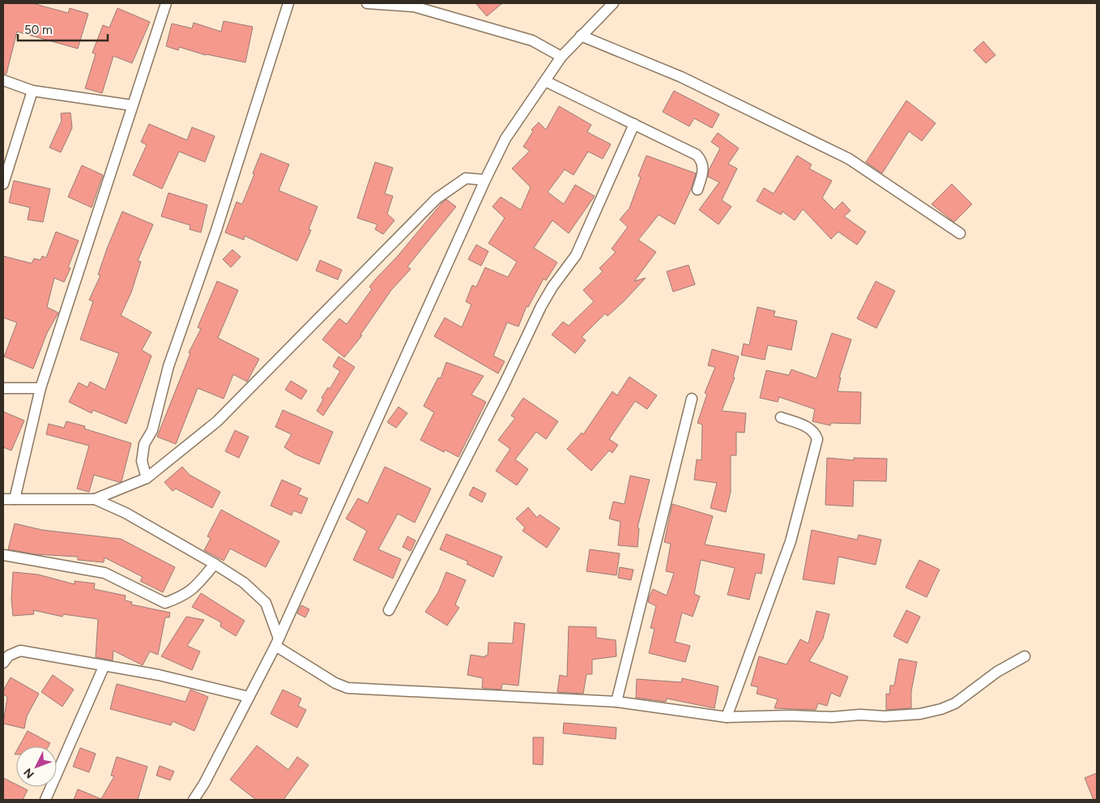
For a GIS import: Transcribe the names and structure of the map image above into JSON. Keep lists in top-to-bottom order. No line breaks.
{"scale_bar":"50 m","north":"bottom left"}
